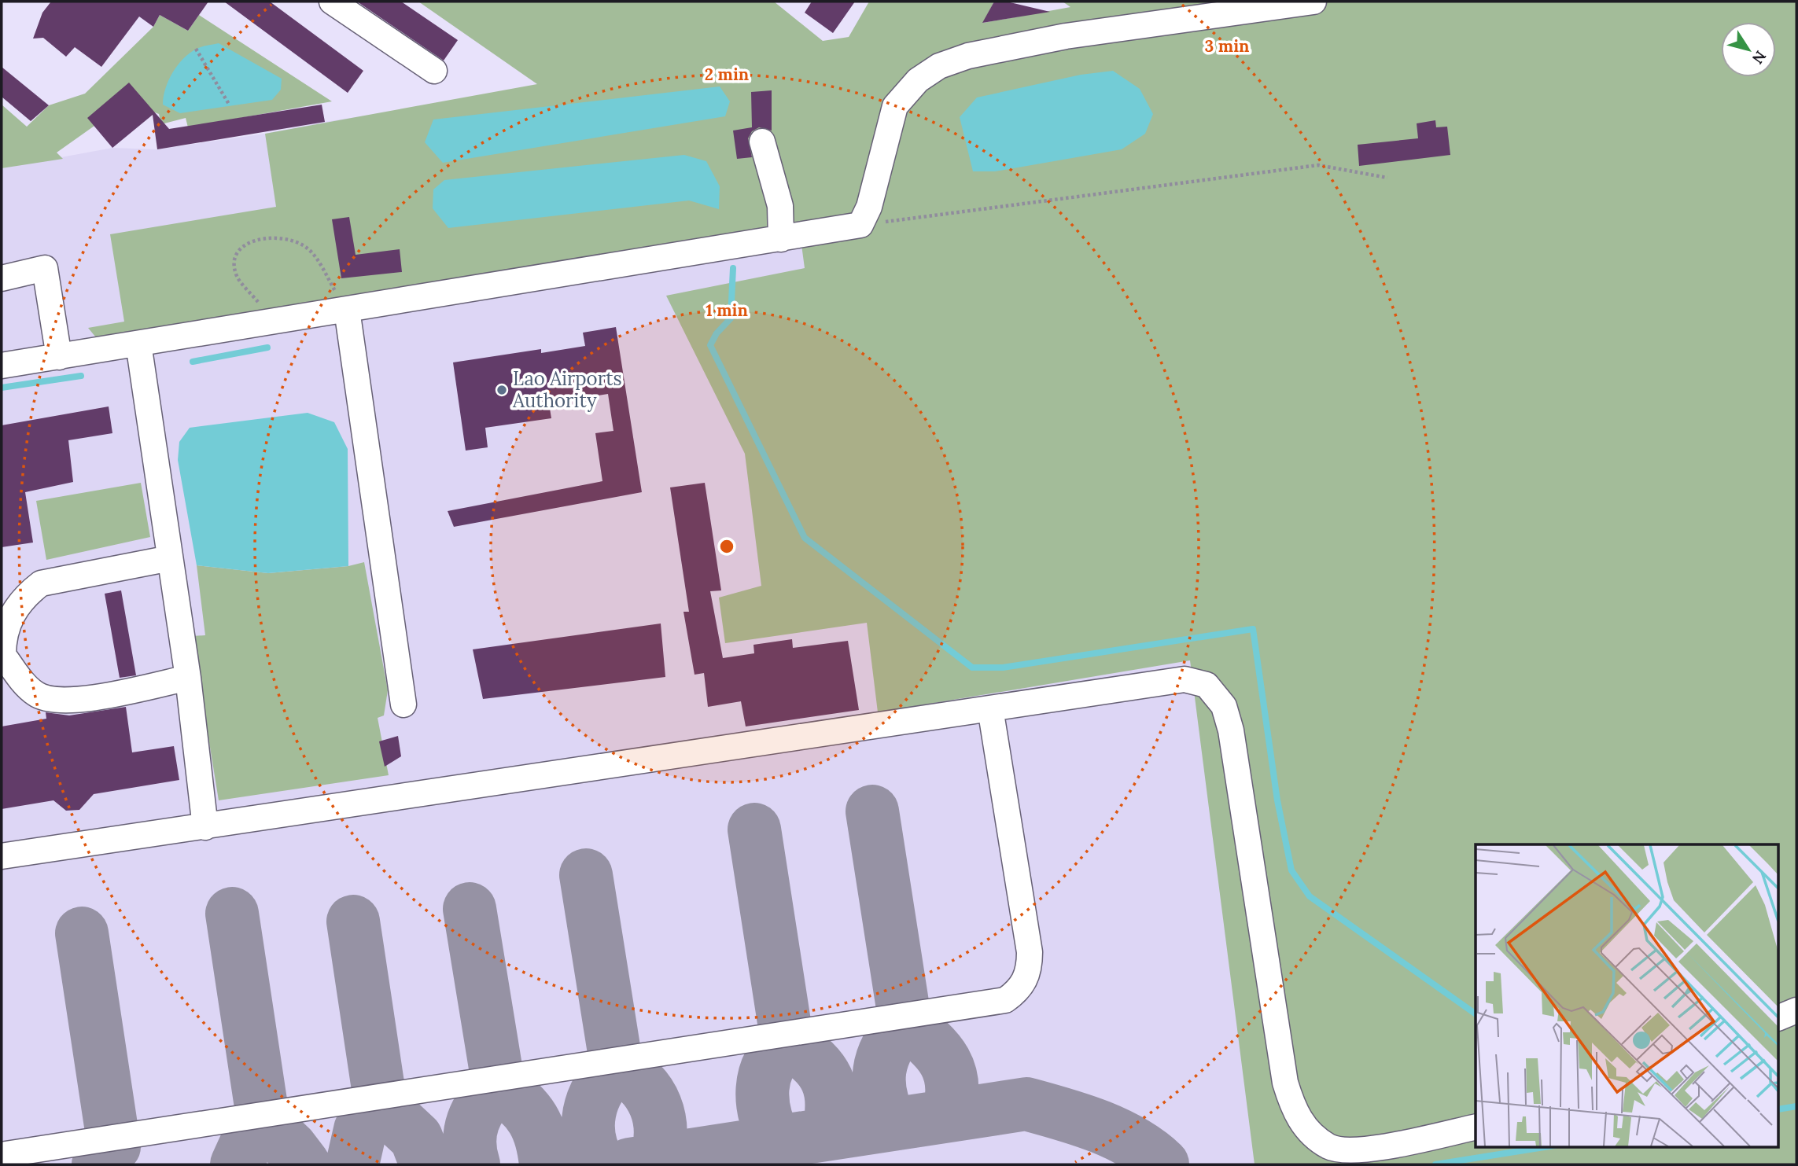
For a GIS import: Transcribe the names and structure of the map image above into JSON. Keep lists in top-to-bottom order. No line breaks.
{"places":["Lao Airports Authority"],"north":"bottom right","rings":["3 min","2 min","1 min"]}
